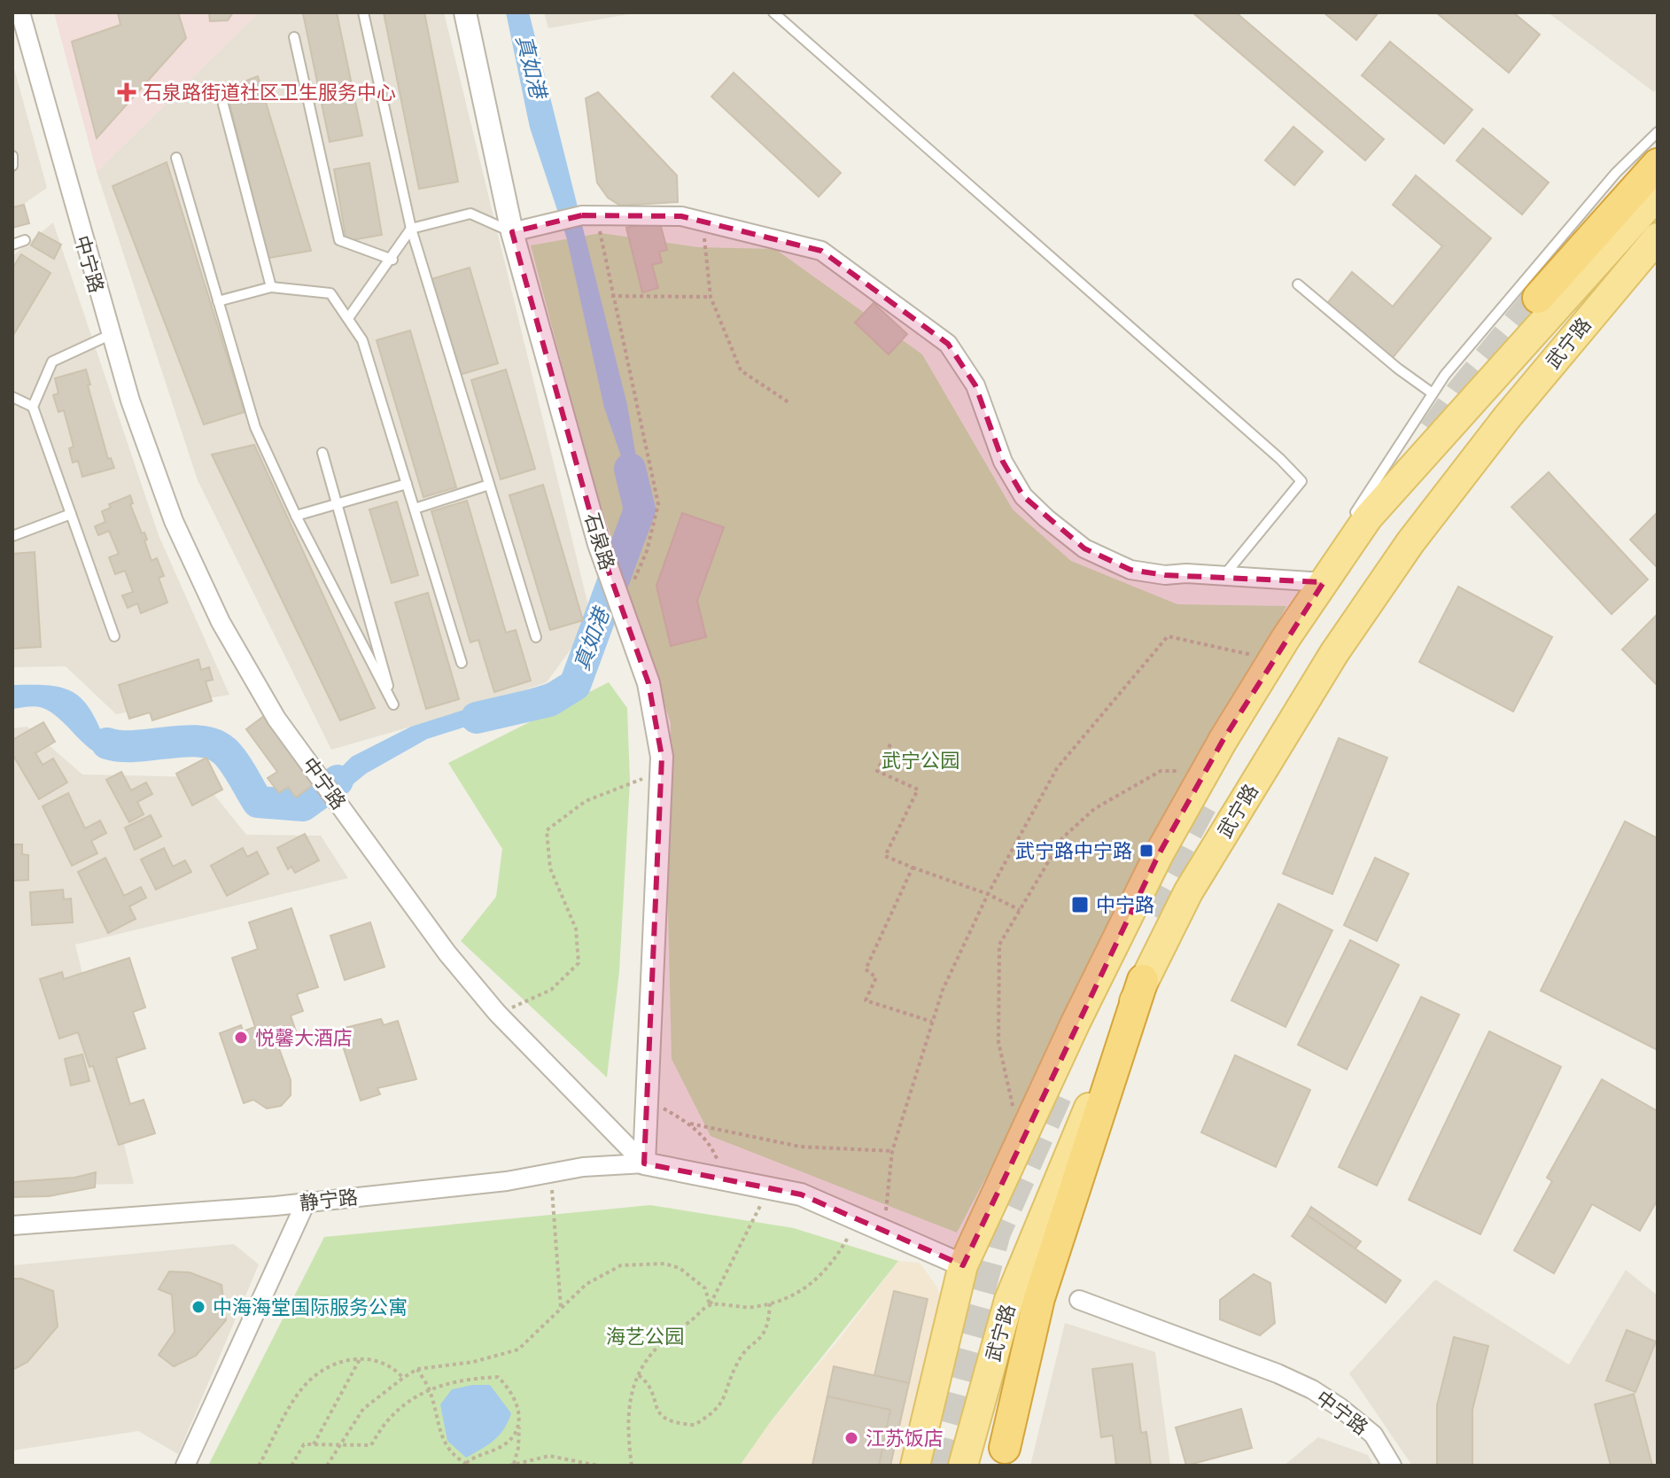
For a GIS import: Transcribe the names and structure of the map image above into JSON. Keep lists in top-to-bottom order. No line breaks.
{"streets":{"main road":["武宁路"],"street":["中宁路","石泉路","静宁路"]},"crossings":[["中宁路","石泉路"],["中宁路","静宁路"],["石泉路","静宁路"]],"water":["真如港"],"parks":["武宁公园","海艺公园"],"places":{"health":["石泉路街道社区卫生服务中心"],"transit":["武宁路中宁路","中宁路"],"other":["悦馨大酒店","中海海堂国际服务公寓","江苏饭店"]}}
